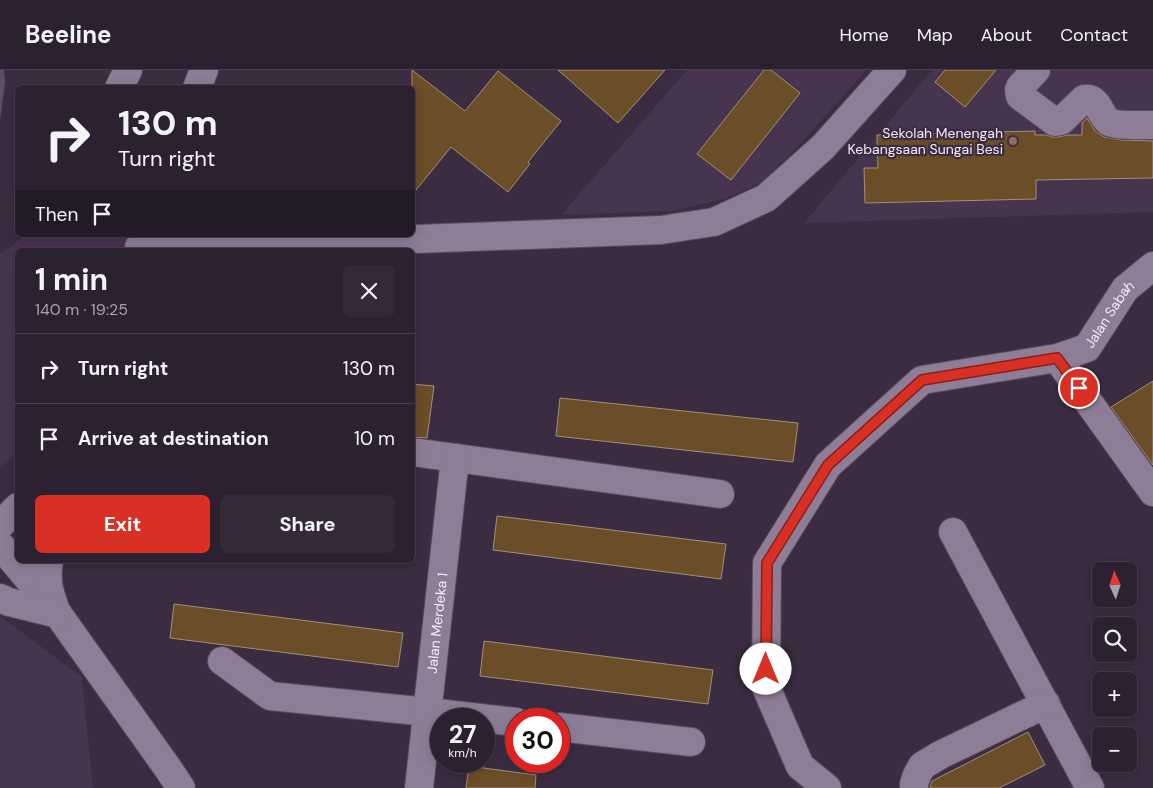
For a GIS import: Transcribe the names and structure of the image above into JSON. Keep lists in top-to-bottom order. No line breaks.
{"streets":{"street":["Jalan Sabah","Jalan Merdeka 1"]},"places":["Sekolah Menengah Kebangsaan Sungai Besi"],"north":"top","page":{"header":"Beeline","nav":["Home","Map","About","Contact"],"turn":["130 m","Turn right"],"then":"Then","heading":["1 min","140 m · 19:25"],"list":[{"name":"Turn right","value":"130 m"},{"name":"Arrive at destination","value":"10 m"}],"buttons":["Exit","Share"],"map_buttons":["+","−"],"speed":"27 km/h","limit":"30"}}
